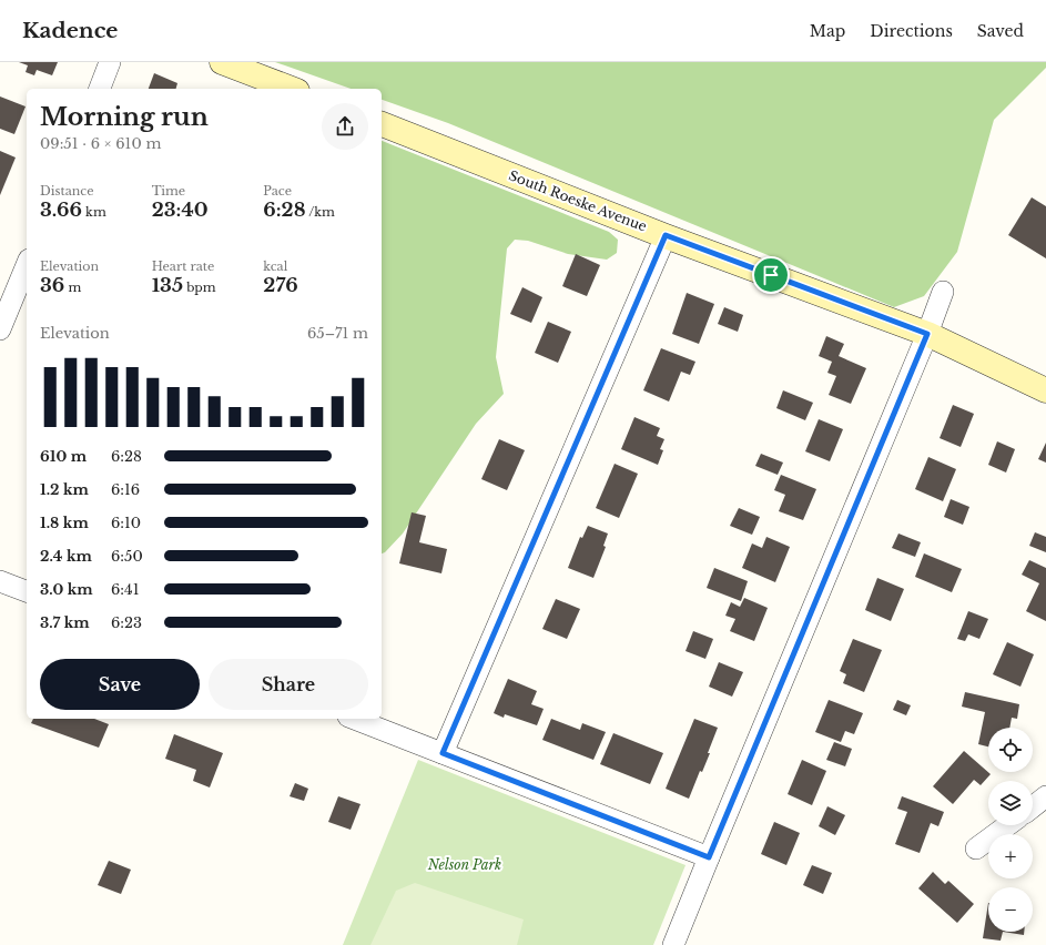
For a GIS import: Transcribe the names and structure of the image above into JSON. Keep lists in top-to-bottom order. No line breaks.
{"streets":{"street":["South Roeske Avenue"]},"parks":["Nelson Park"],"page":{"header":"Kadence","nav":["Map","Directions","Saved"],"heading":["Morning run","09:51 · 6 × 610 m"],"stats":[["Distance","3.66 km"],["Time","23:40"],["Pace","6:28 /km"],["Elevation","36 m"],["Heart rate","135 bpm"],["kcal","276"]],"chart":["Elevation","65–71 m"],"list":[{"name":"610 m","note":"6:28"},{"name":"1.2 km","note":"6:16"},{"name":"1.8 km","note":"6:10"},{"name":"2.4 km","note":"6:50"},{"name":"3.0 km","note":"6:41"},{"name":"3.7 km","note":"6:23"}],"buttons":["Save","Share"],"map_buttons":["+","−"]}}
